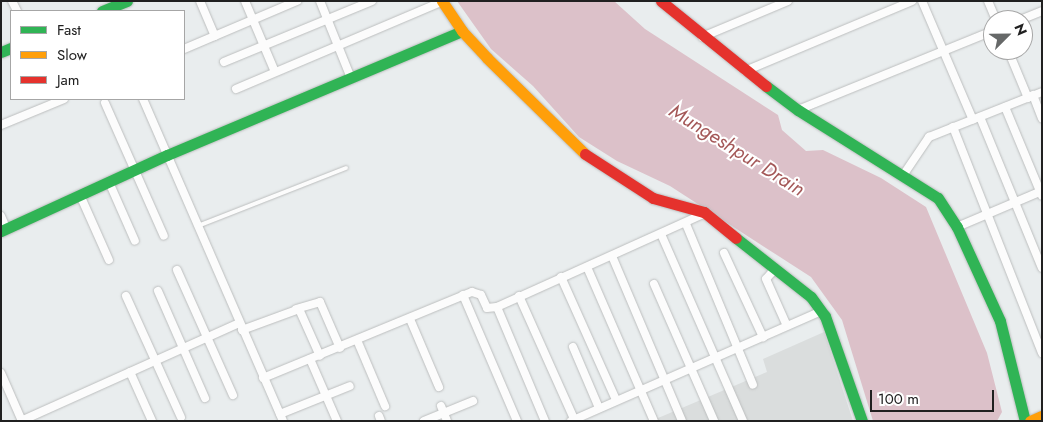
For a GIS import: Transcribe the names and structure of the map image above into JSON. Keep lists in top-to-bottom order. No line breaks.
{"water":["Mungeshpur Drain"],"legend":["Fast","Slow","Jam"],"scale_bar":"100 m","north":"top right"}
